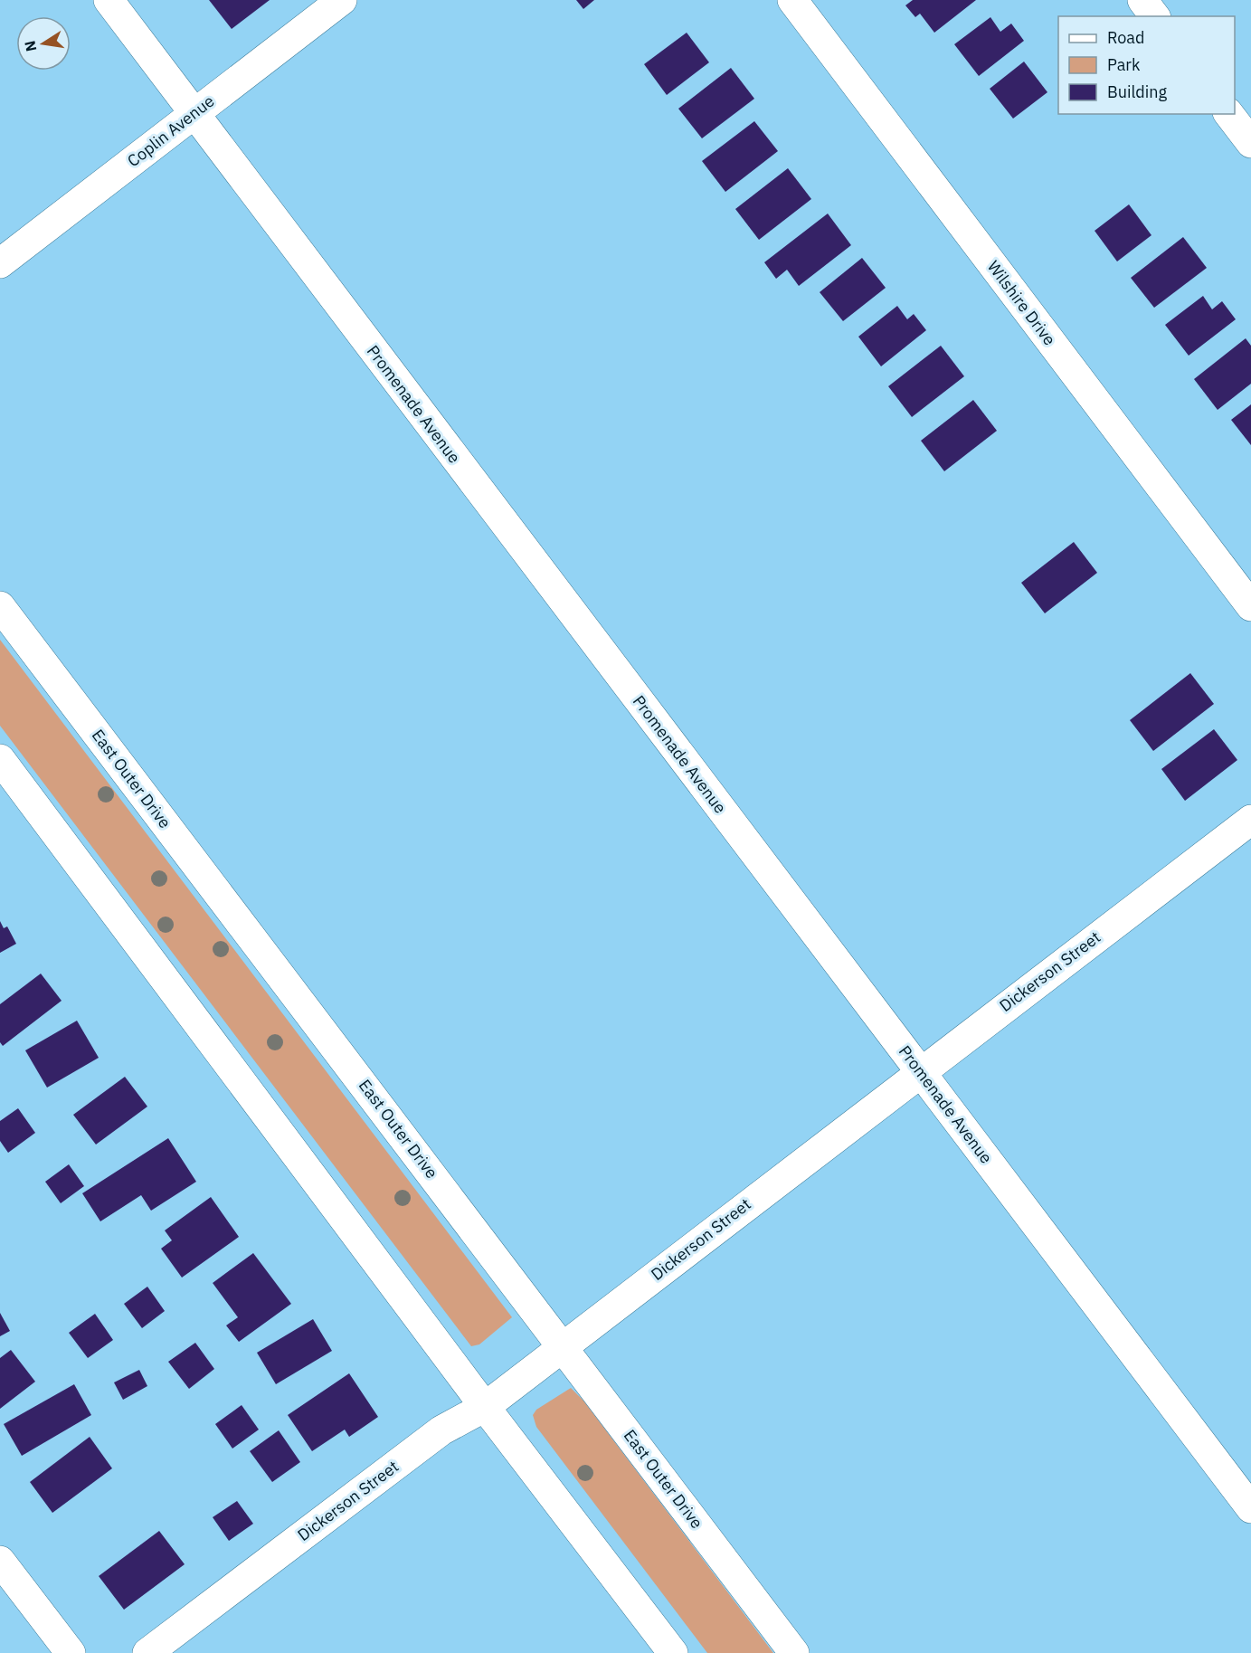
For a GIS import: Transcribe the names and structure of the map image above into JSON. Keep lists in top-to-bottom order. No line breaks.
{"streets":{"street":["Coplin Avenue","Wilshire Drive","Promenade Avenue","East Outer Drive","Dickerson Street"]},"crossings":[["Coplin Avenue","Promenade Avenue"],["Promenade Avenue","Dickerson Street"],["East Outer Drive","Dickerson Street"]],"legend":["Road","Park","Building"],"north":"left"}
